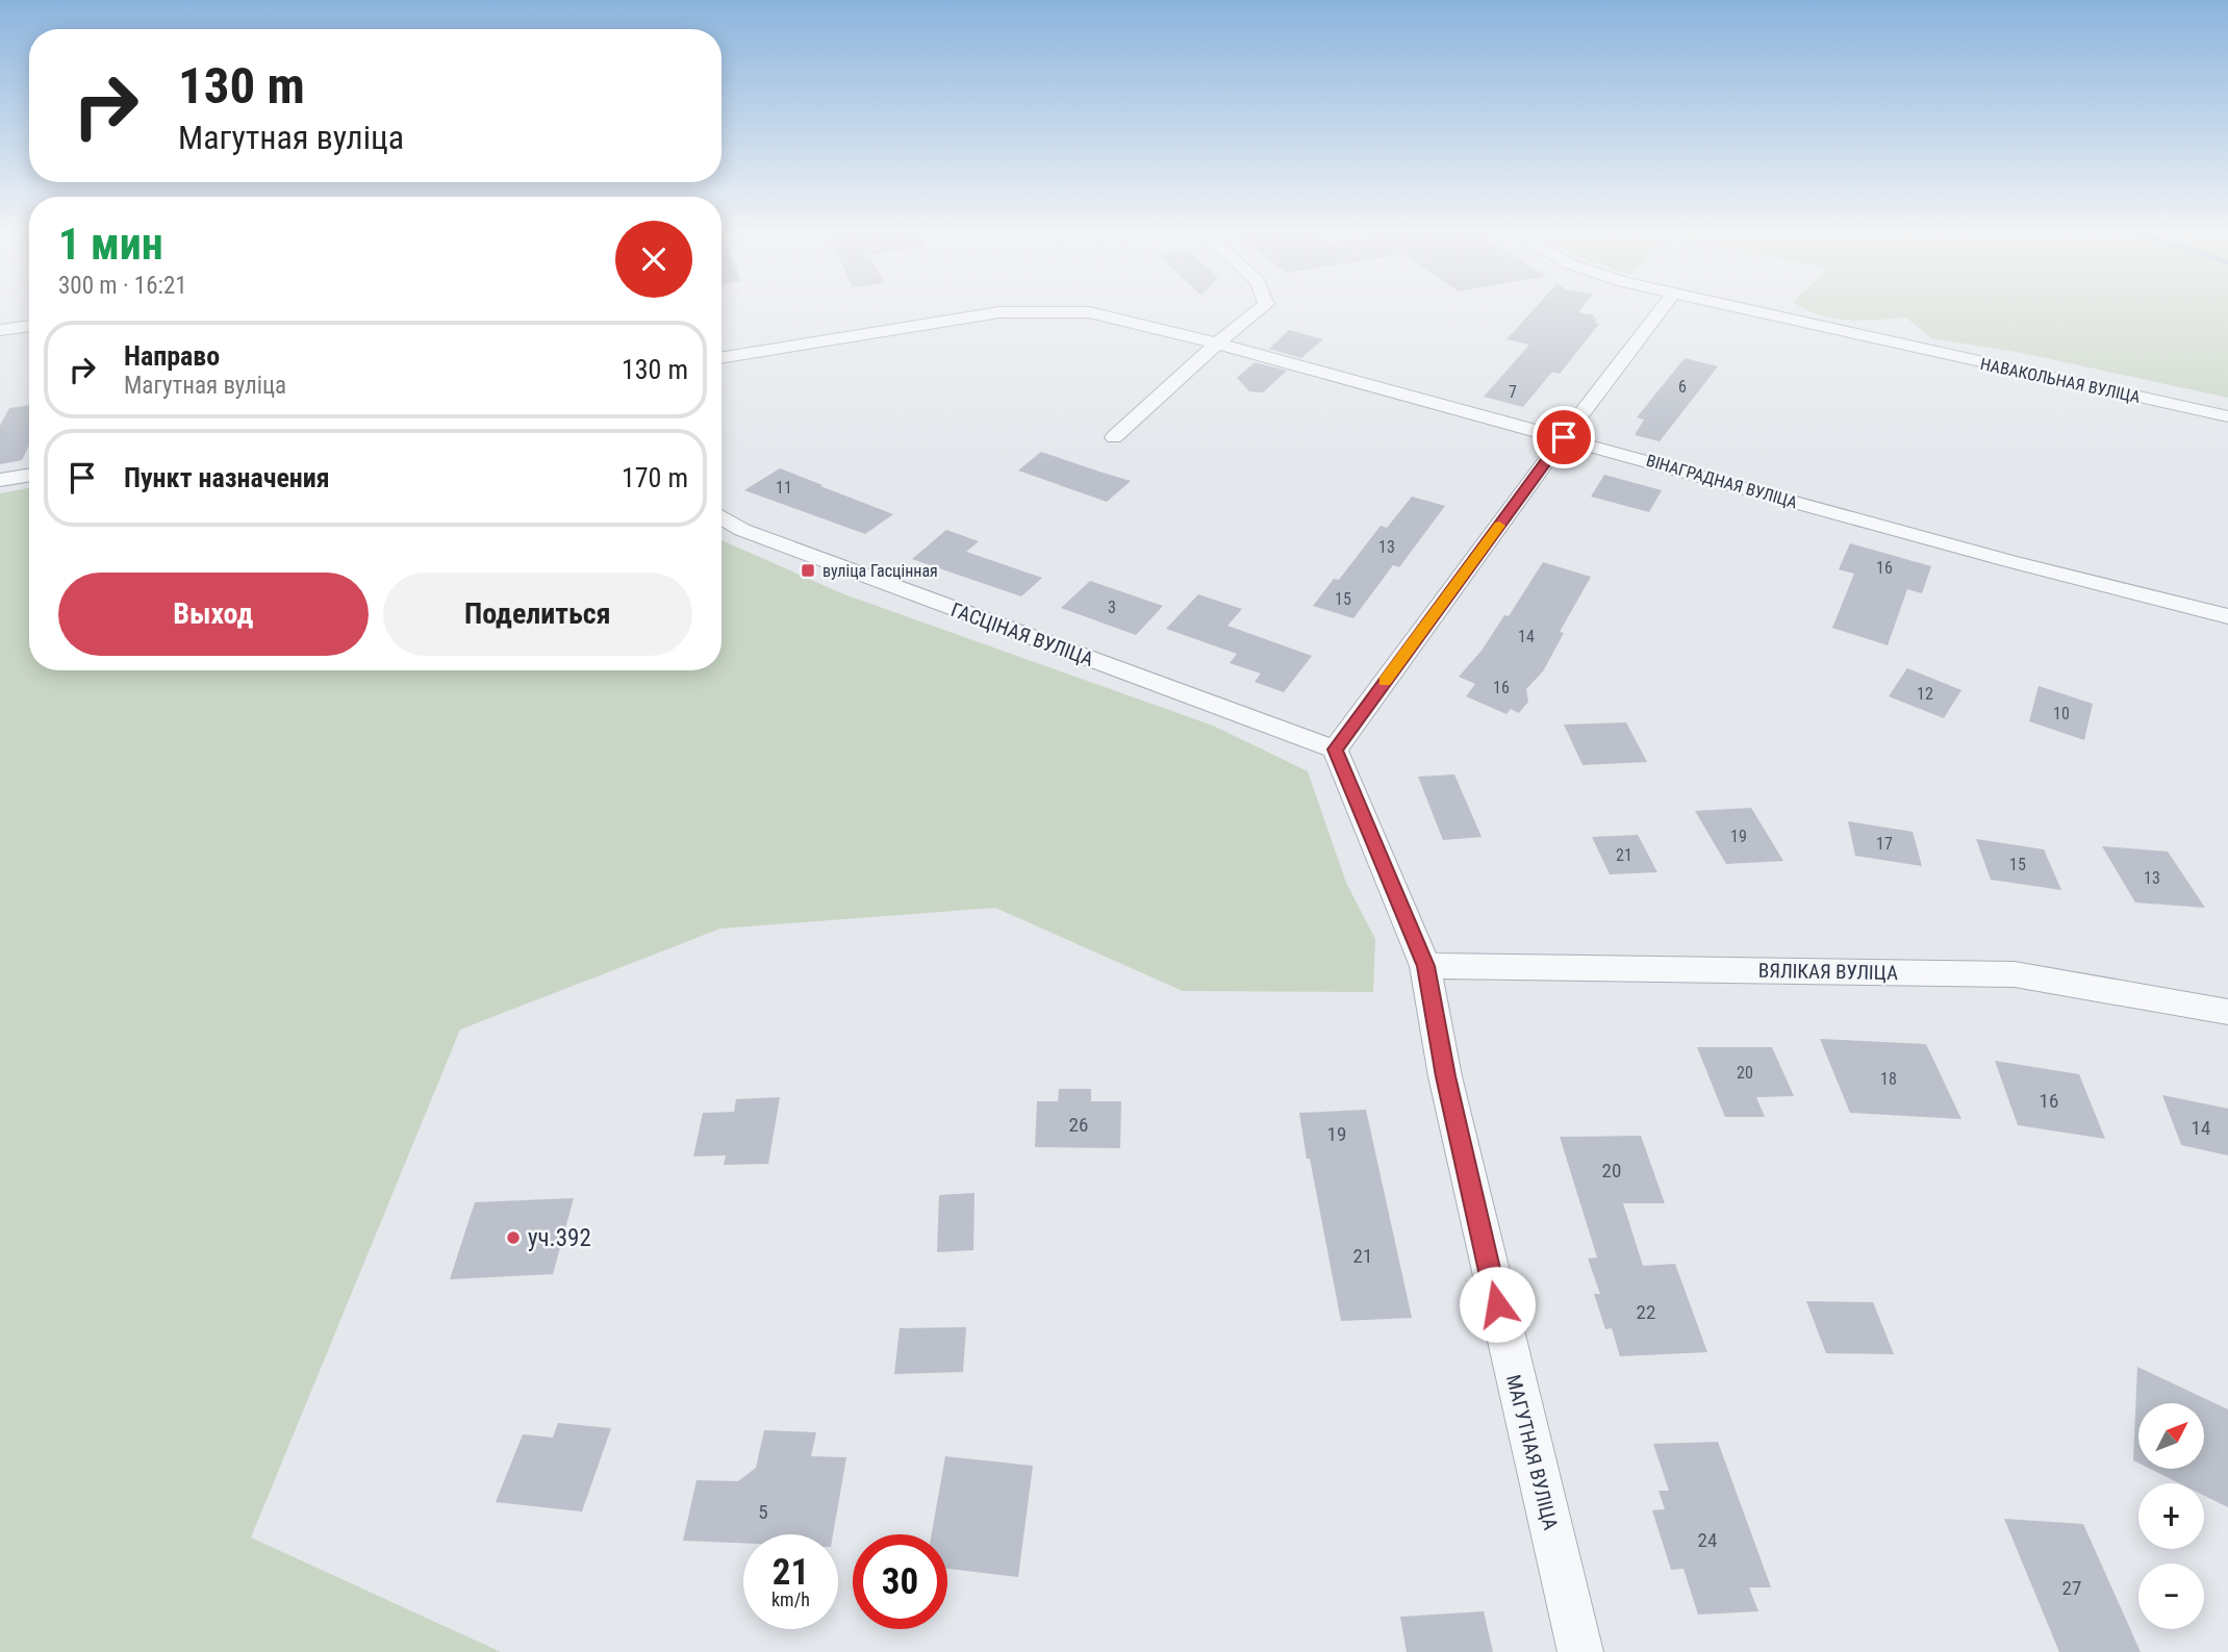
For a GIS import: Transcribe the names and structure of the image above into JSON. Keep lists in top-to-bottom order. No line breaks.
{"streets":{"street":["НАВАКОЛЬНАЯ ВУЛІЦА","ВІНАГРАДНАЯ ВУЛІЦА","ГАСЦІНАЯ ВУЛІЦА","ВЯЛІКАЯ ВУЛІЦА","МАГУТНАЯ ВУЛІЦА"]},"crossings":[["ГАСЦІНАЯ ВУЛІЦА","МАГУТНАЯ ВУЛІЦА"],["ВЯЛІКАЯ ВУЛІЦА","МАГУТНАЯ ВУЛІЦА"]],"places":{"transit":["вуліца Гасцінная"],"other":["уч.392"]},"house_numbers":["6","7","11","13","16","15","3","14","16","12","10","19","17","21","15","13","20","18","16","26","14","19","20","21","22","5","24","27"],"north":"top right","page":{"turn":["130 m","Магутная вуліца"],"heading":["1 мин","300 m · 16:21"],"list":[{"name":"Направо","note":"Магутная вуліца","value":"130 m"},{"name":"Пункт назначения","value":"170 m"}],"buttons":["Выход","Поделиться"],"map_buttons":["+","−"],"speed":"21 km/h","limit":"30"}}
